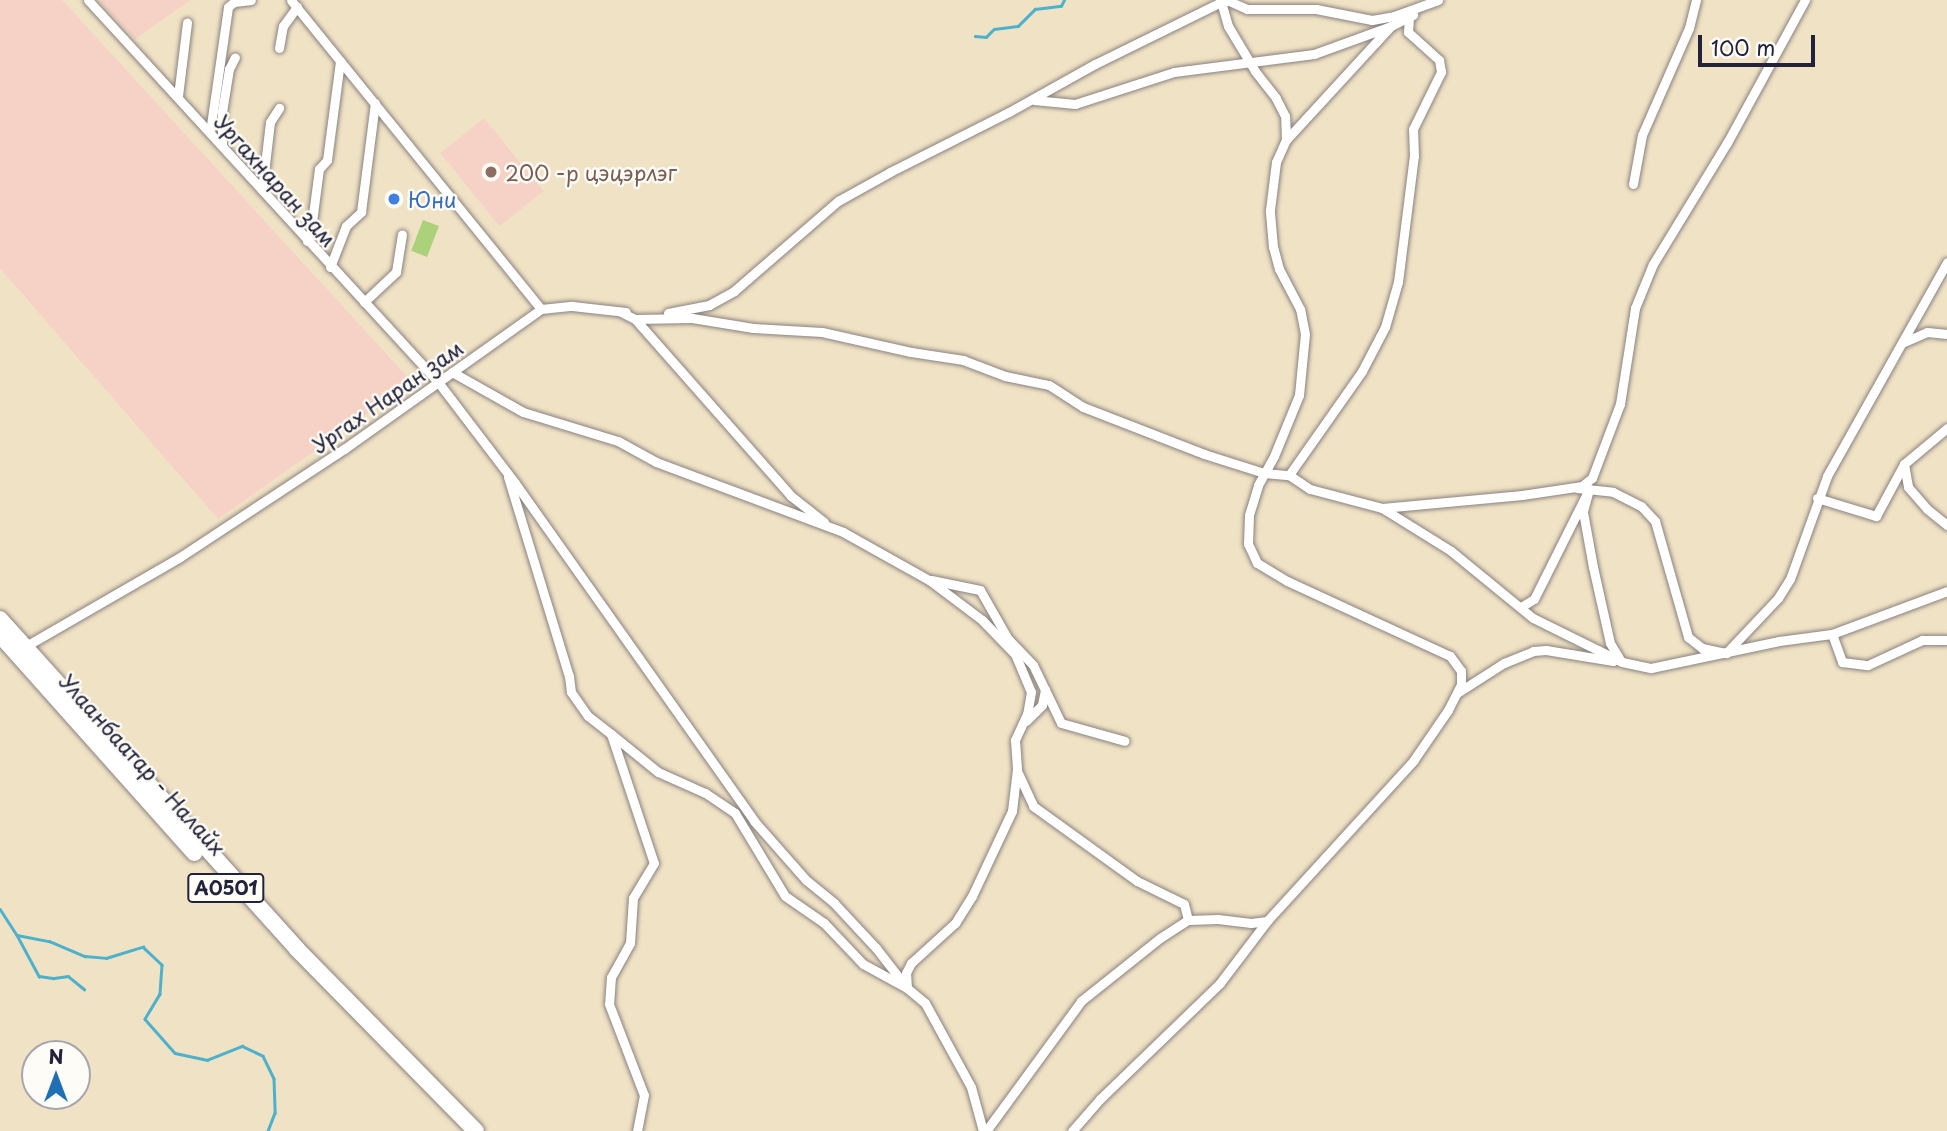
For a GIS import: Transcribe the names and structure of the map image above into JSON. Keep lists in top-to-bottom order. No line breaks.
{"streets":{"highway":["Улаанбаатар - Налайх","A0501"],"street":["Ургахнаран зам","Ургах Наран зам"]},"crossings":[["Ургахнаран зам","Ургах Наран зам"],["Ургах Наран зам","Улаанбаатар - Налайх"],["Ургах Наран зам","A0501"],["Улаанбаатар - Налайх","A0501"]],"places":["200 -р цэцэрлэг","Юни"],"scale_bar":"100 m","north":"top"}
